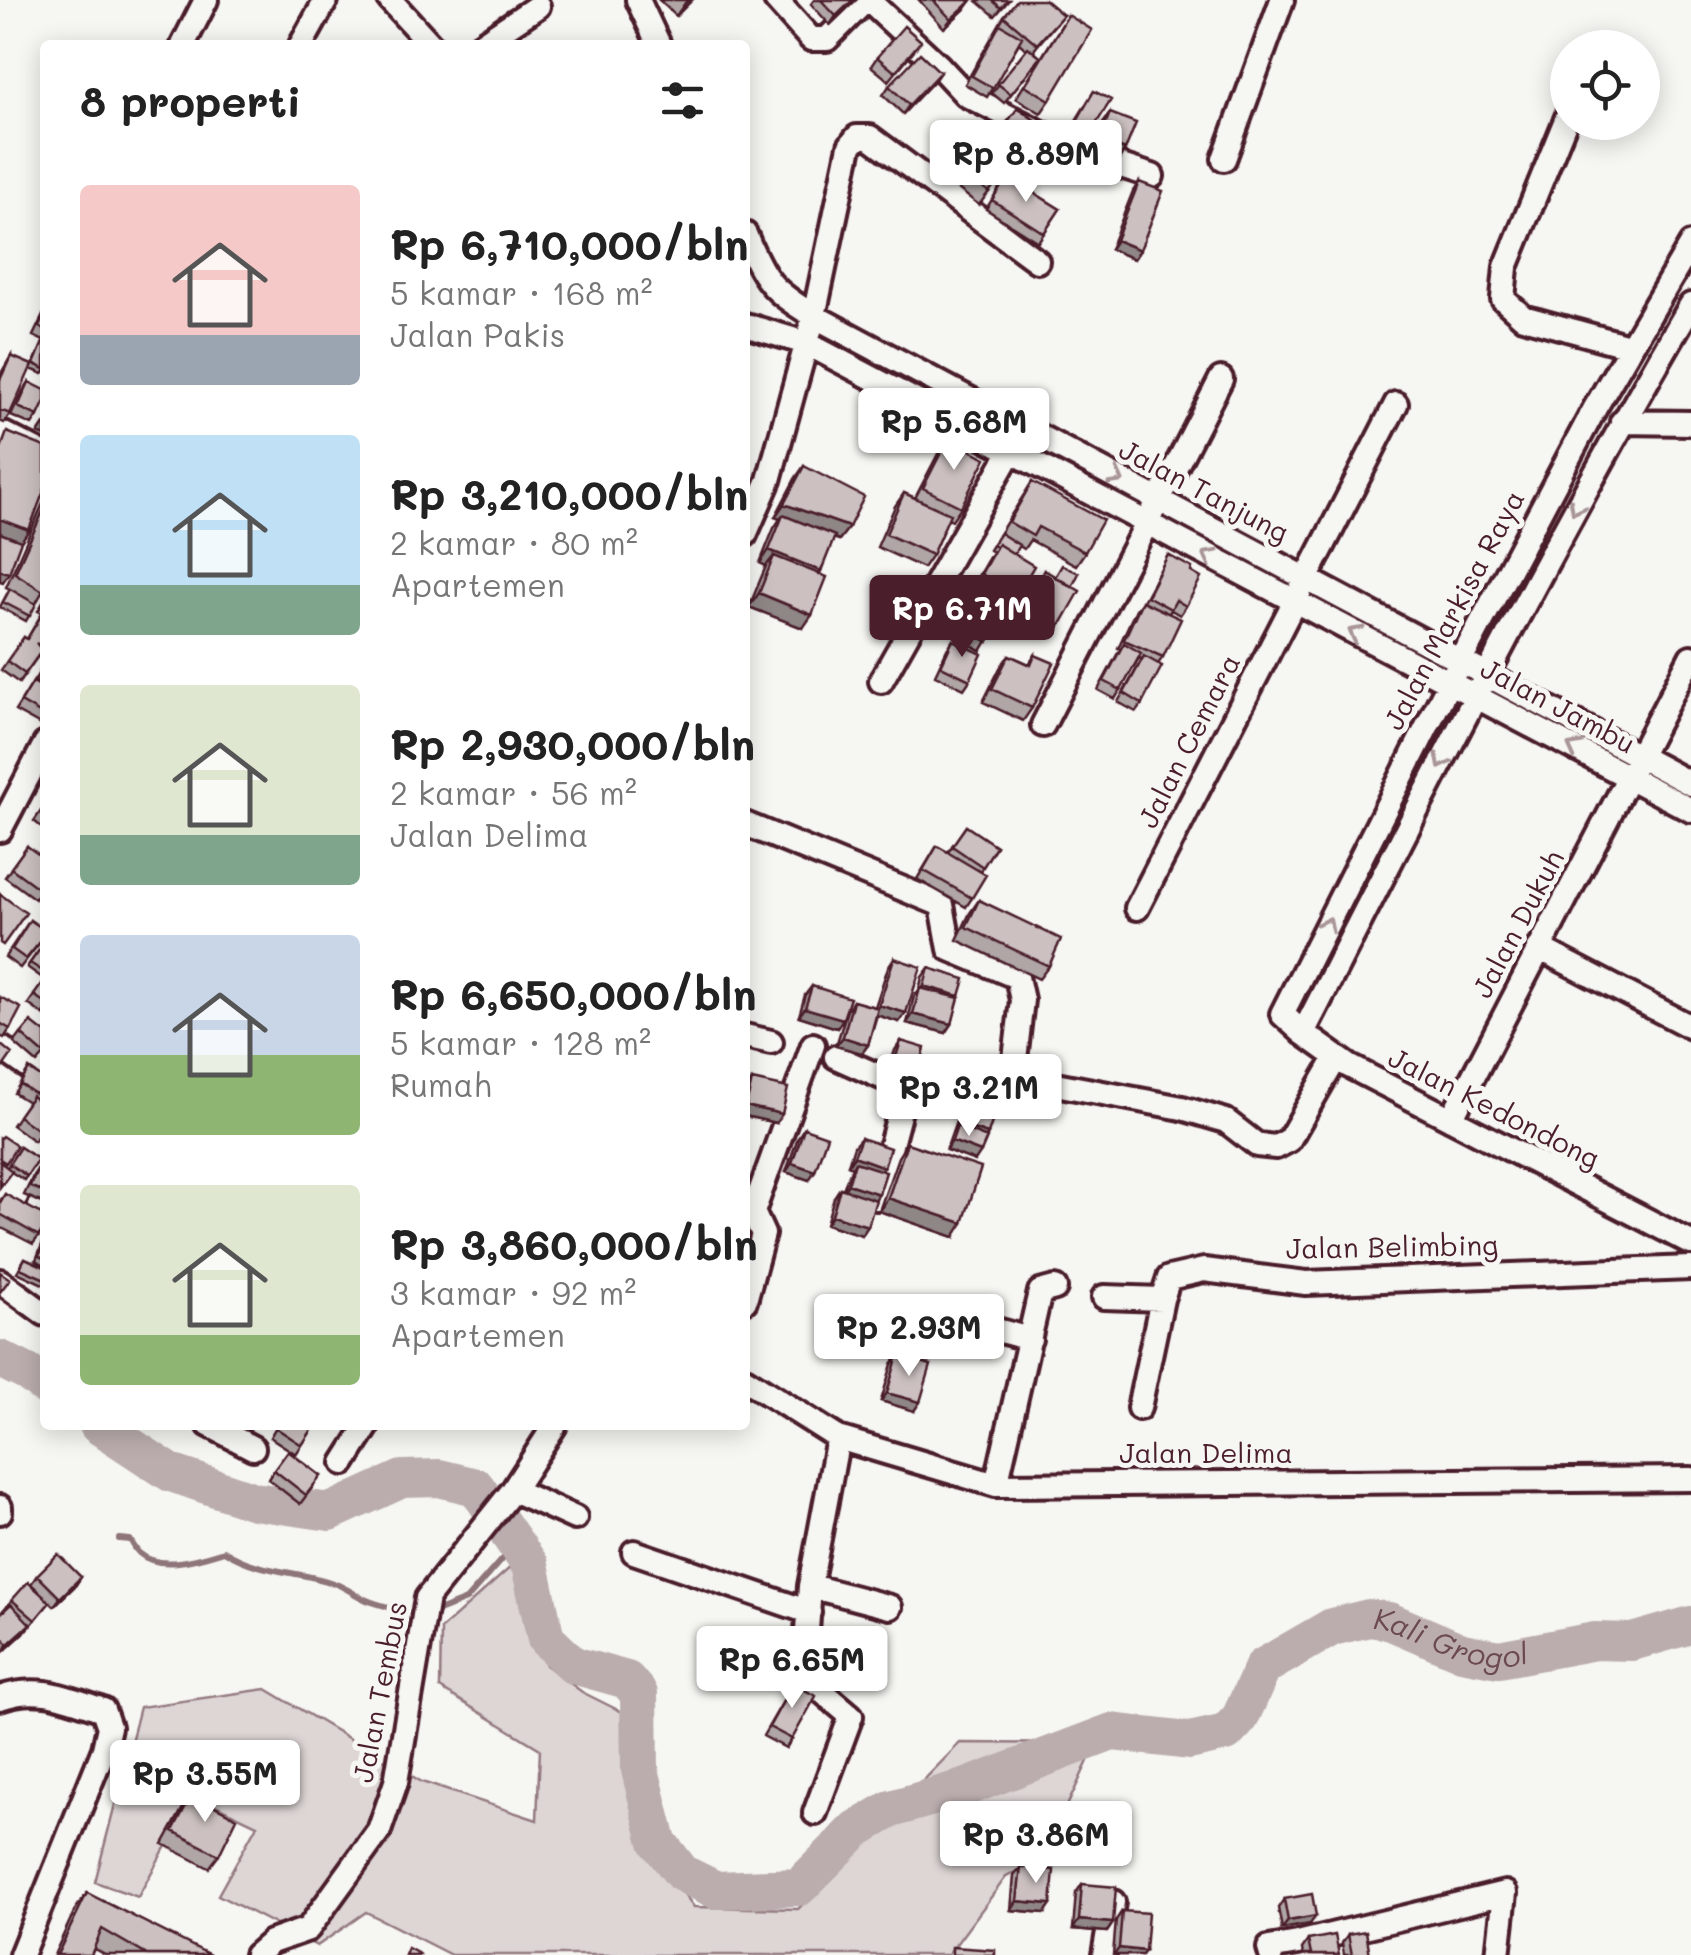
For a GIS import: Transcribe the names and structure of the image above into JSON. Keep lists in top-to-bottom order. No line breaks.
{"streets":{"street":["Jalan Tanjung","Jalan Markisa Raya","Jalan Jambu","Jalan Cemara","Jalan Dukuh","Jalan Kedondong","Jalan Belimbing","Jalan Delima","Jalan Tembus"]},"crossings":[["Jalan Tanjung","Jalan Markisa Raya"],["Jalan Tanjung","Jalan Jambu"],["Jalan Tanjung","Jalan Cemara"],["Jalan Markisa Raya","Jalan Jambu"],["Jalan Markisa Raya","Jalan Kedondong"],["Jalan Jambu","Jalan Dukuh"],["Jalan Dukuh","Jalan Kedondong"]],"water":["Kali Grogol"],"page":{"heading":"8 properti","price":["Rp 8.89M","Rp 5.68M","Rp 6.71M","Rp 3.21M","Rp 2.93M","Rp 6.65M","Rp 3.55M","Rp 3.86M"],"list":[{"name":"Rp 6,710,000/bln","note":"5 kamar · 168 m² · Jalan Pakis"},{"name":"Rp 3,210,000/bln","note":"2 kamar · 80 m² · Apartemen"},{"name":"Rp 2,930,000/bln","note":"2 kamar · 56 m² · Jalan Delima"},{"name":"Rp 6,650,000/bln","note":"5 kamar · 128 m² · Rumah"},{"name":"Rp 3,860,000/bln","note":"3 kamar · 92 m² · Apartemen"}]}}
